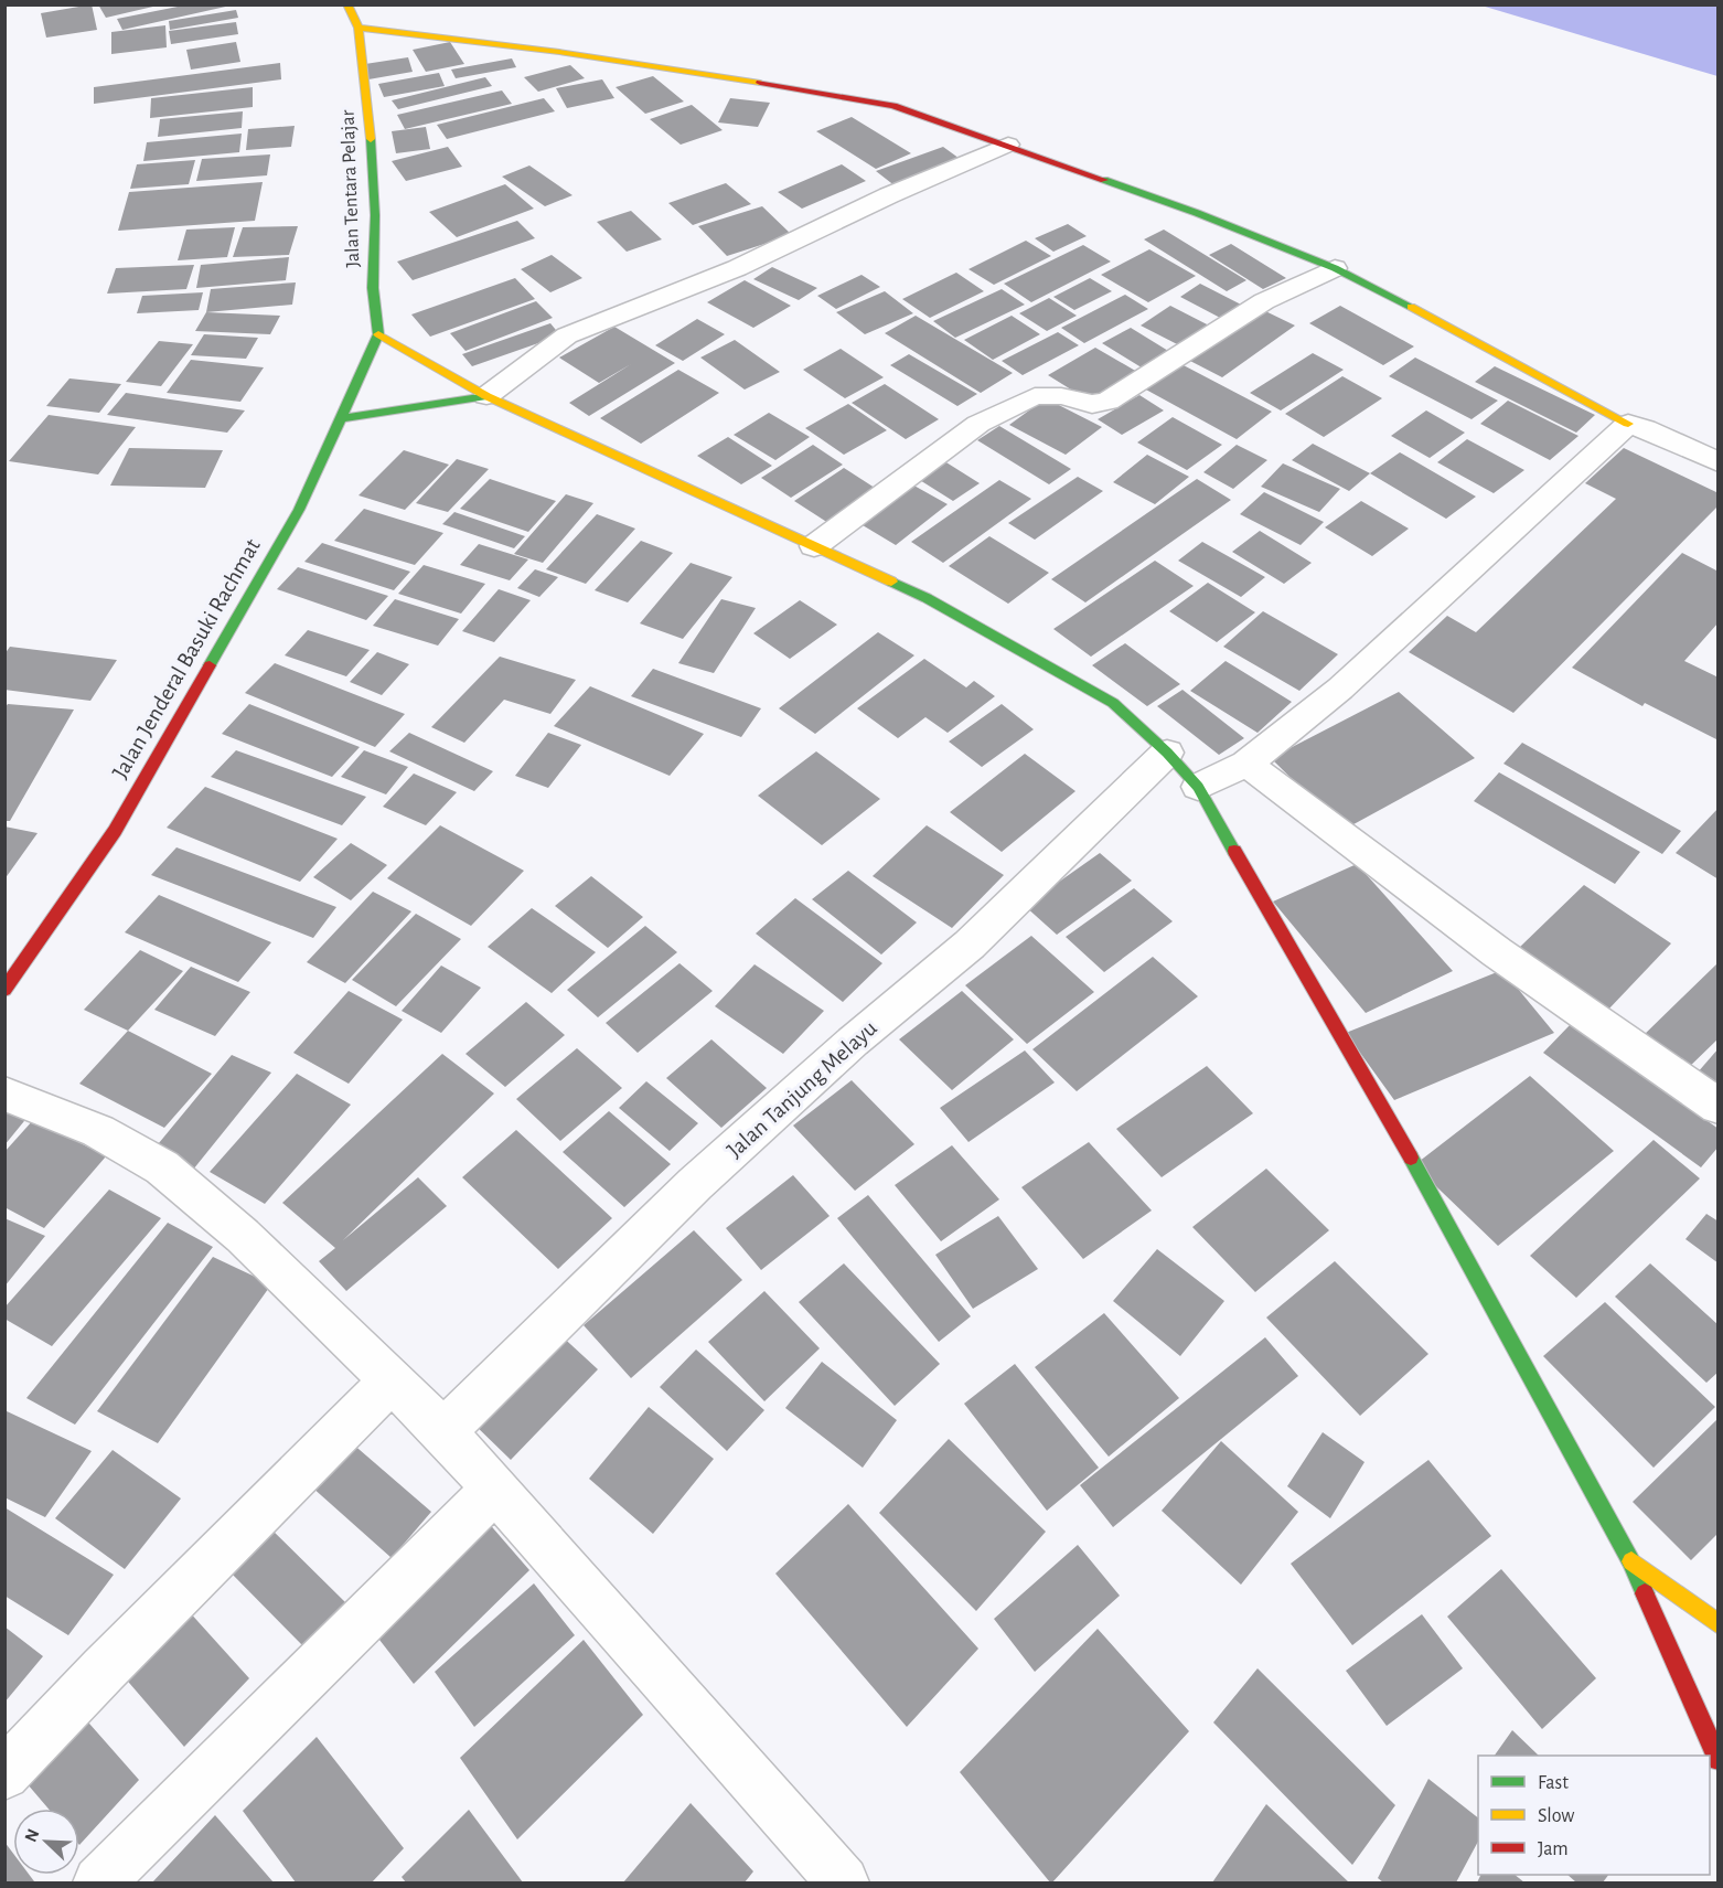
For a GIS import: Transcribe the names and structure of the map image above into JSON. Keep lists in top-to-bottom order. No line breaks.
{"streets":{"street":["Jalan Tentara Pelajar","Jalan Jenderal Basuki Rachmat","Jalan Tanjung Melayu"]},"crossings":[["Jalan Tentara Pelajar","Jalan Jenderal Basuki Rachmat"]],"legend":["Fast","Slow","Jam"],"north":"top left"}
